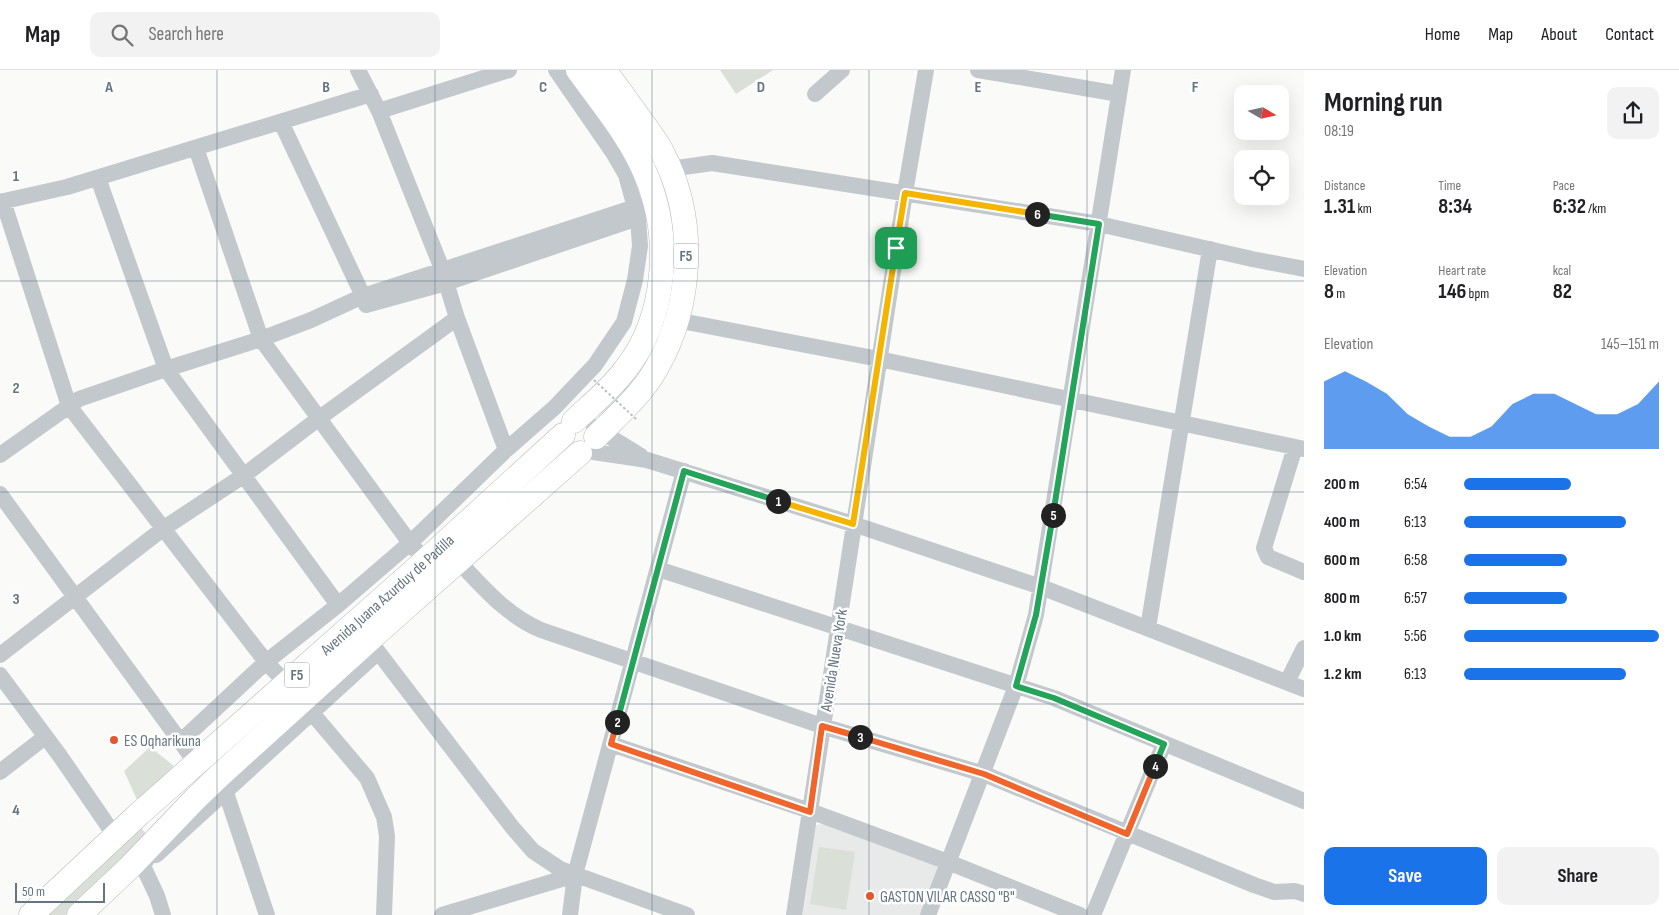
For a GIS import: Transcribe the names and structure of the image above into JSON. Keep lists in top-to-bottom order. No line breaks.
{"streets":{"highway":["F5","Avenida Juana Azurduy de Padilla"],"street":["Avenida Nueva York"]},"places":["ES Oqharikuna","GASTON VILAR CASSO \"B\""],"scale_bar":"50 m","north":"right","page":{"header":"Map","search":"Search here","nav":["Home","Map","About","Contact"],"heading":["Morning run","08:19"],"stats":[["Distance","1.31 km"],["Time","8:34"],["Pace","6:32 /km"],["Elevation","8 m"],["Heart rate","146 bpm"],["kcal","82"]],"pins":["6","1","5","2","3","4"],"chart":["Elevation","145–151 m"],"list":[{"name":"200 m","note":"6:54"},{"name":"400 m","note":"6:13"},{"name":"600 m","note":"6:58"},{"name":"800 m","note":"6:57"},{"name":"1.0 km","note":"5:56"},{"name":"1.2 km","note":"6:13"}],"buttons":["Save","Share"],"scale":"50 m"},"grid":{"columns":["A","B","C","D","E","F"],"rows":["1","2","3","4"]}}
